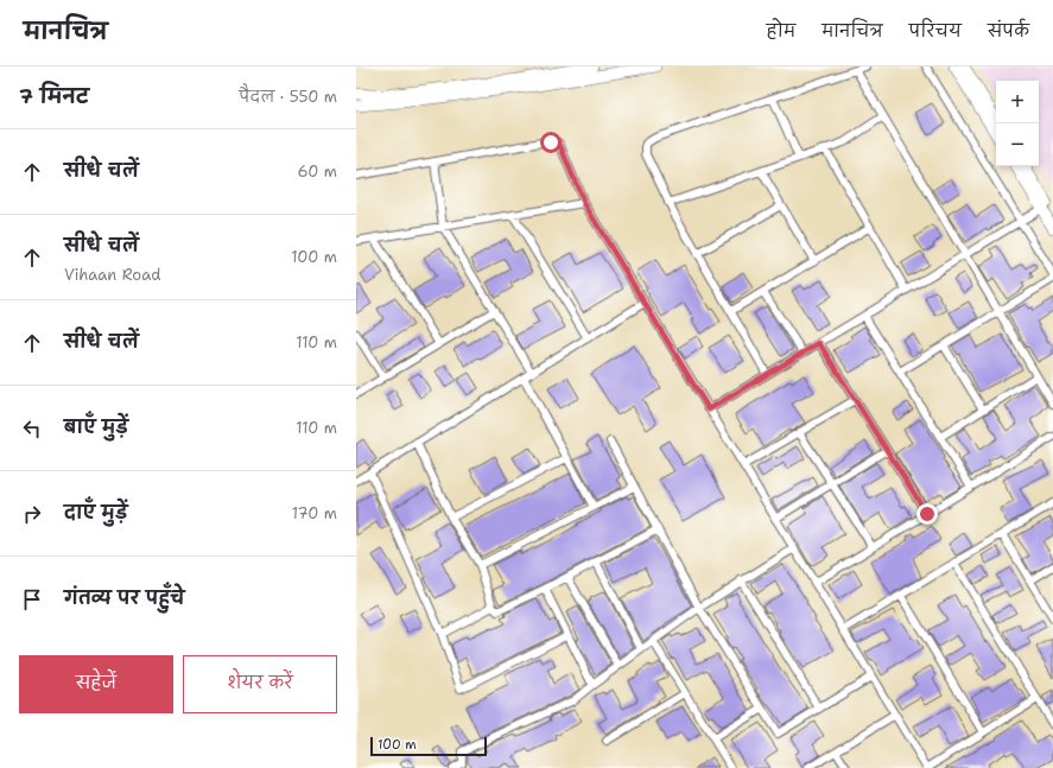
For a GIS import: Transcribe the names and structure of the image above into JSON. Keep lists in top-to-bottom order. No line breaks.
{"scale_bar":"100 m","page":{"header":"मानचित्र","nav":["होम","मानचित्र","परिचय","संपर्क"],"heading":["7 मिनट","पैदल · 550 m"],"map_buttons":["+","−"],"list":[["सीधे चलें","60 m"],["सीधे चलें","Vihaan Road","100 m"],["सीधे चलें","110 m"],["बाएँ मुड़ें","110 m"],["दाएँ मुड़ें","170 m"],"गंतव्य पर पहुँचे"],"buttons":["सहेजें","शेयर करें"],"scale":"100 m"}}
